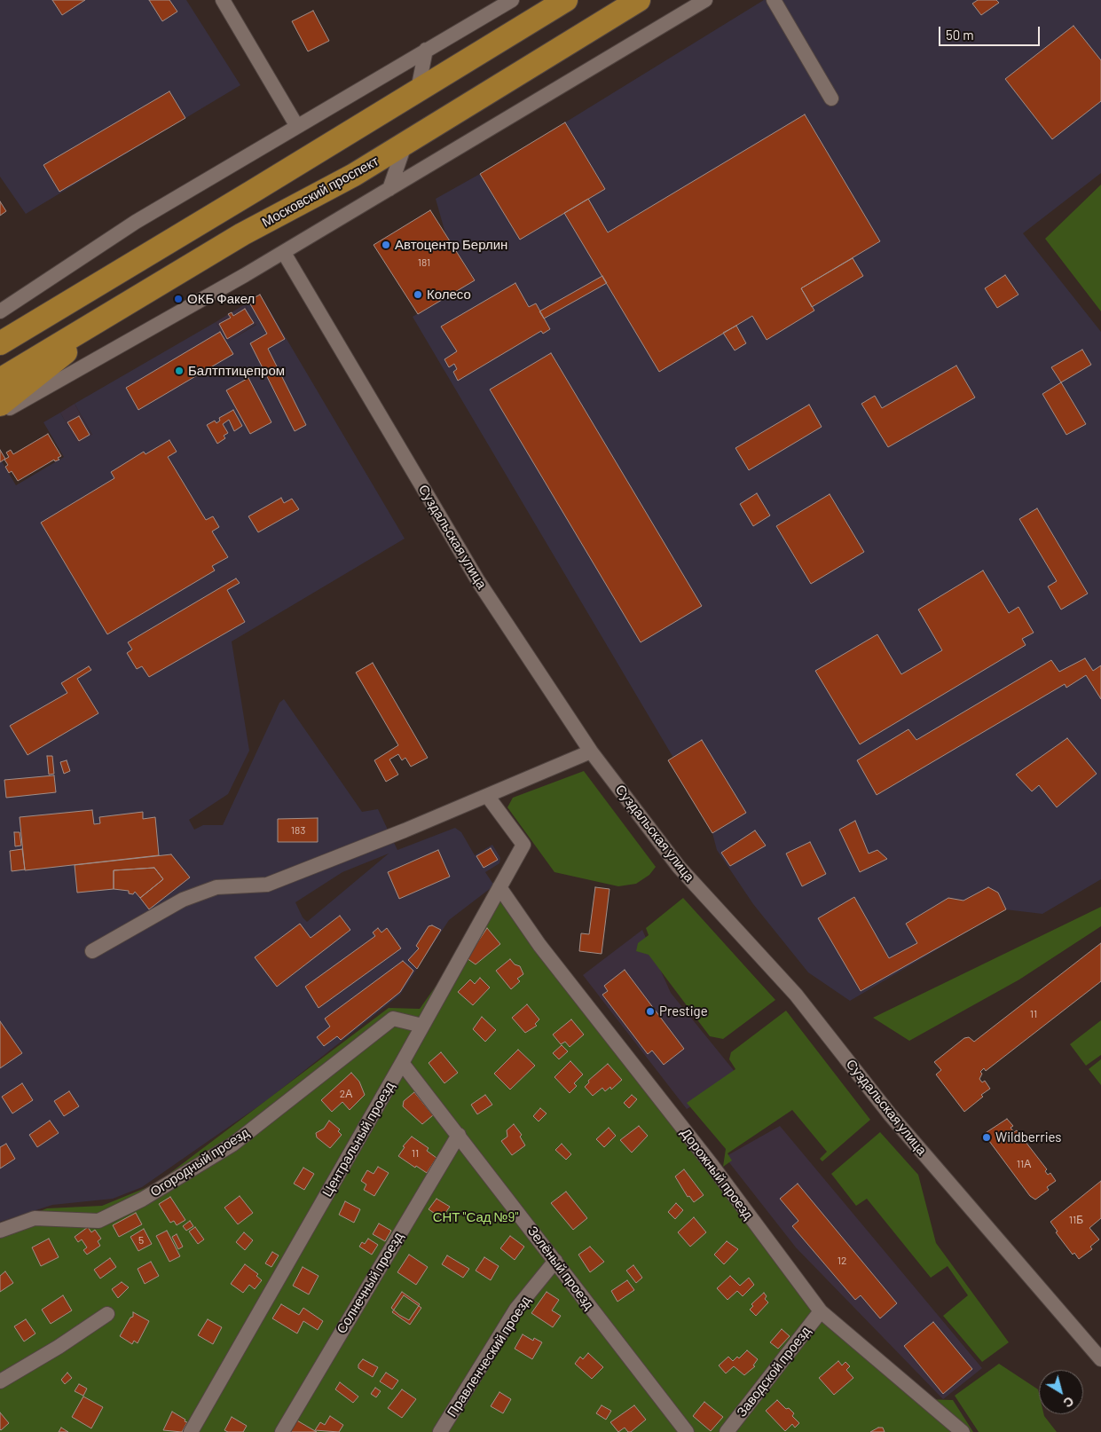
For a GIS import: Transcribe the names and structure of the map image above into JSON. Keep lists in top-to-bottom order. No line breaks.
{"streets":{"main road":["Московский проспект"],"street":["Суздальская улица","Центральный проезд","Огородный проезд","Дорожный проезд","Зелёный проезд","Солнечный проезд","Правленческий проезд","Заводской проезд"]},"crossings":[["Центральный проезд","Огородный проезд"],["Центральный проезд","Дорожный проезд"],["Центральный проезд","Зелёный проезд"],["Дорожный проезд","Заводской проезд"],["Зелёный проезд","Солнечный проезд"],["Зелёный проезд","Правленческий проезд"]],"parks":["СНТ \"Сад №9\""],"places":["Автоцентр Берлин","Колесо","ОКБ Факел","Балтптицепром","Prestige","Wildberries"],"house_numbers":["181","183","11","2А","11","11А","11Б","5","12"],"scale_bar":"50 m","north":"bottom right"}
